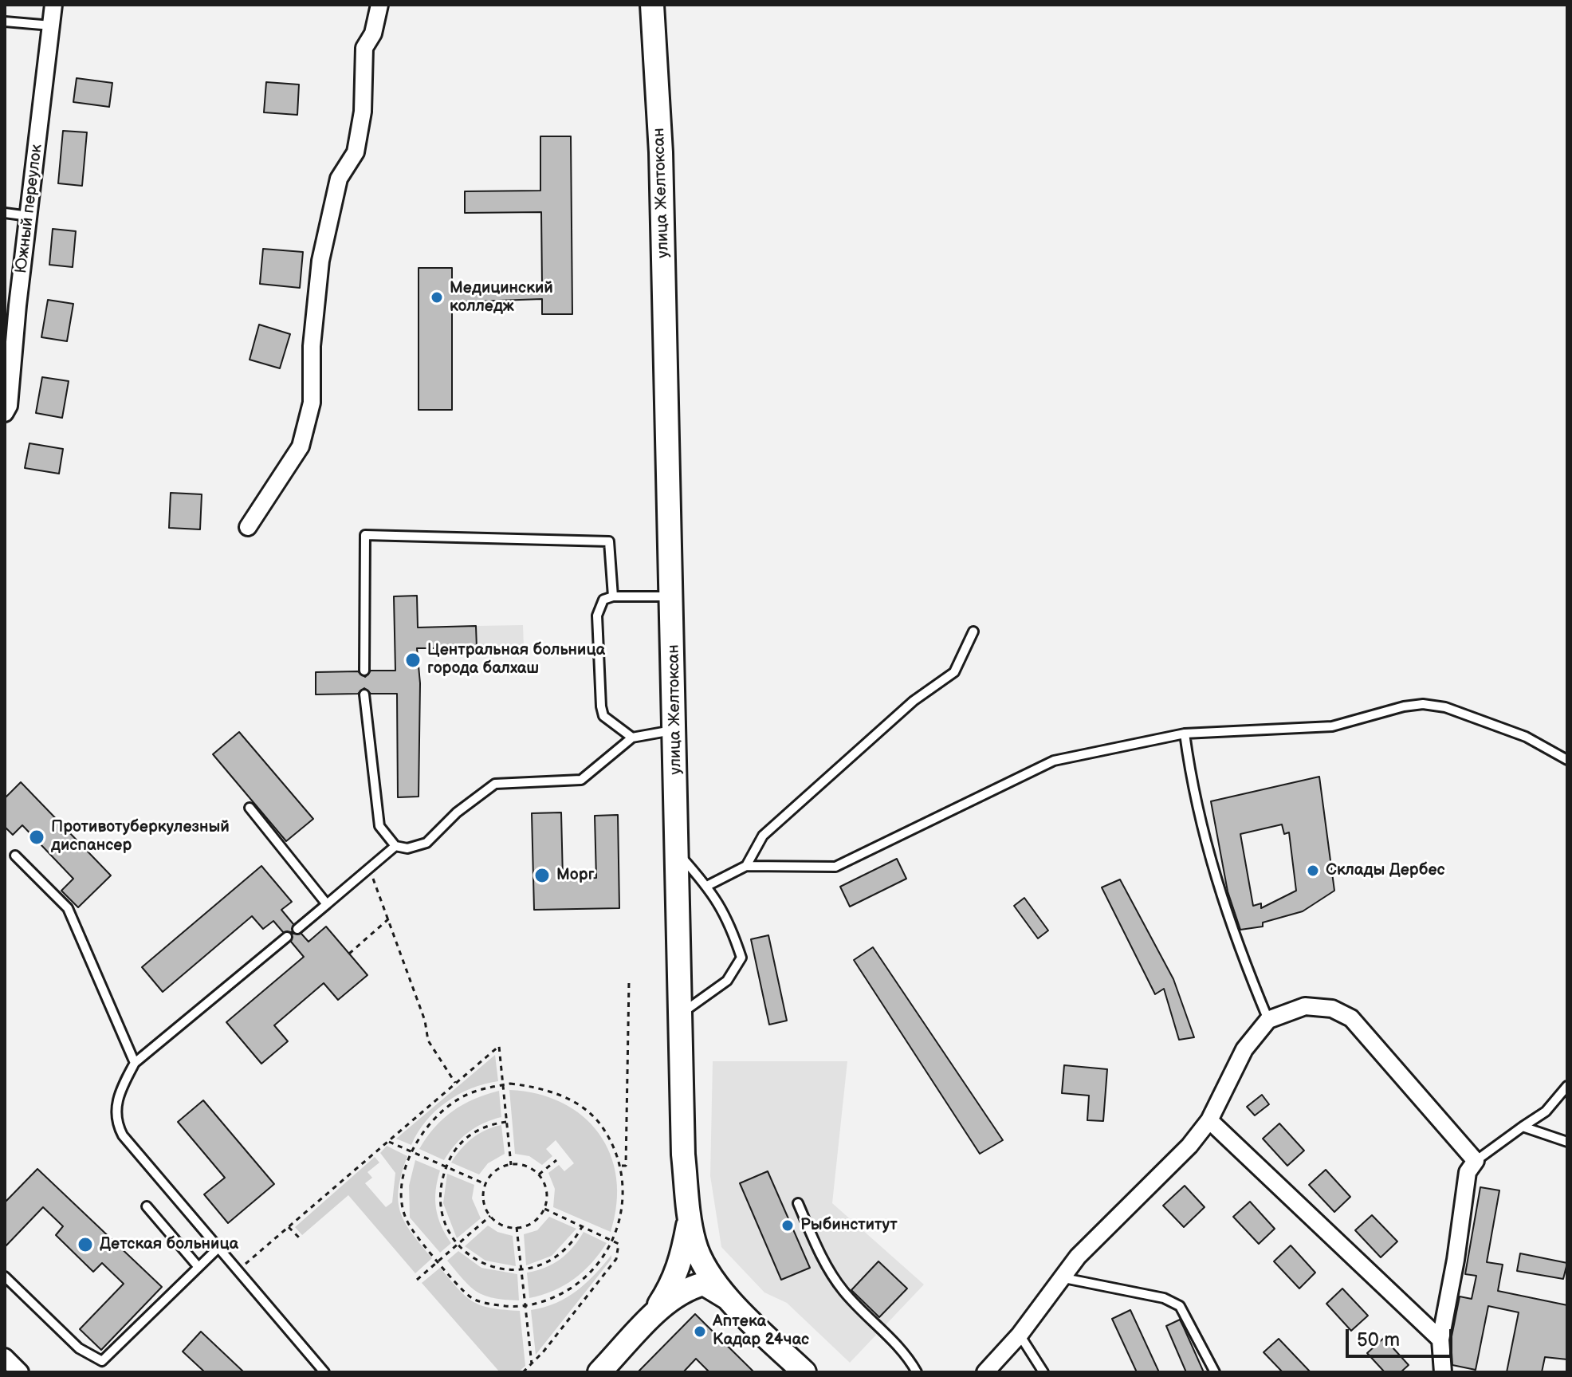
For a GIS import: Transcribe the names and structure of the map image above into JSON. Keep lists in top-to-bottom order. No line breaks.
{"streets":{"main road":["улица Желтоксан"],"street":["Южный переулок"]},"places":["Медицинский колледж","Центральная больница города балхаш","Противотуберкулезный диспансер","Склады Дербес","Морг","Рыбинститут","Детская больница","Аптека Кадар 24час"],"scale_bar":"50 m"}
